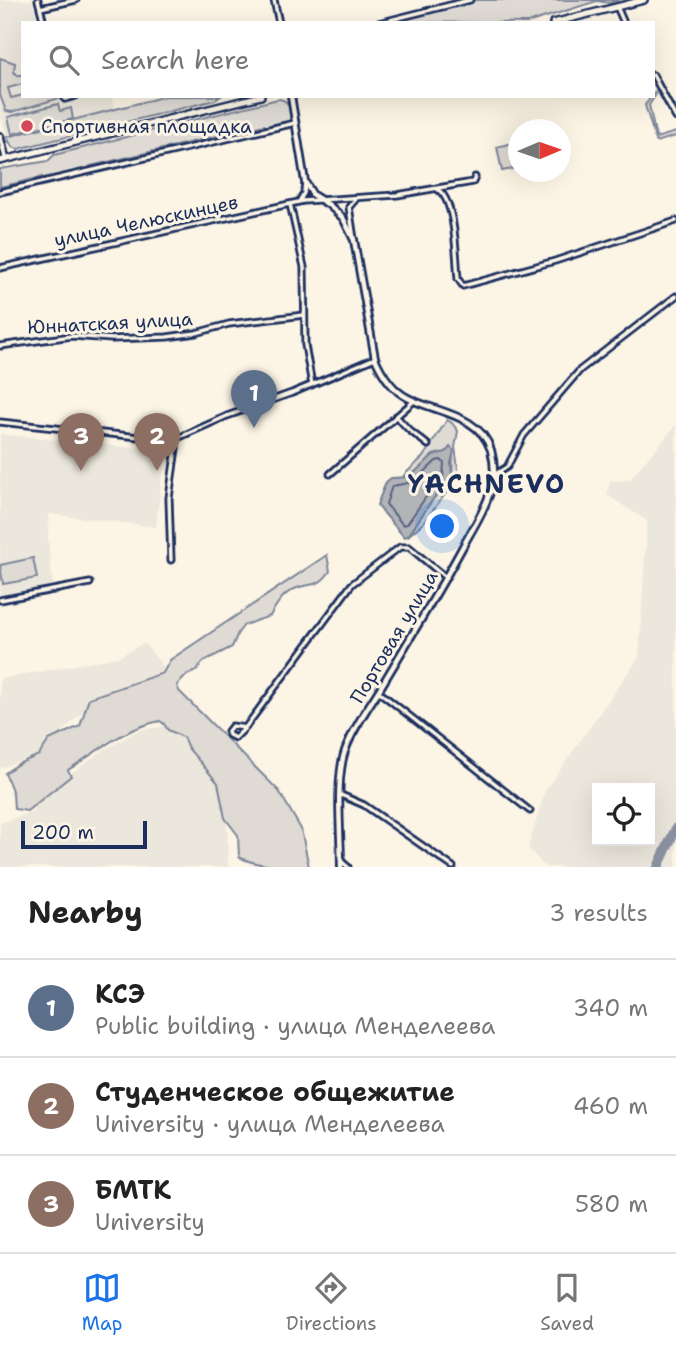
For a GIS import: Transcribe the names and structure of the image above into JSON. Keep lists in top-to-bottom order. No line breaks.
{"streets":{"street":["улица Челюскинцев","Юннатская улица","Портовая улица"]},"districts":["YACHNEVO"],"places":["Спортивная площадка"],"scale_bar":"200 m","north":"right","page":{"search":"Search here","pins":["1","2","3"],"scale":"200 m","heading":["Nearby","3 results"],"list":[{"mark":"1","name":"КСЭ","note":"Public building · улица Менделеева","value":"340 m"},{"mark":"2","name":"Студенческое общежитие","note":"University · улица Менделеева","value":"460 m"},{"mark":"3","name":"БМТК","note":"University","value":"580 m"}],"nav":["Map","Directions","Saved"]}}
